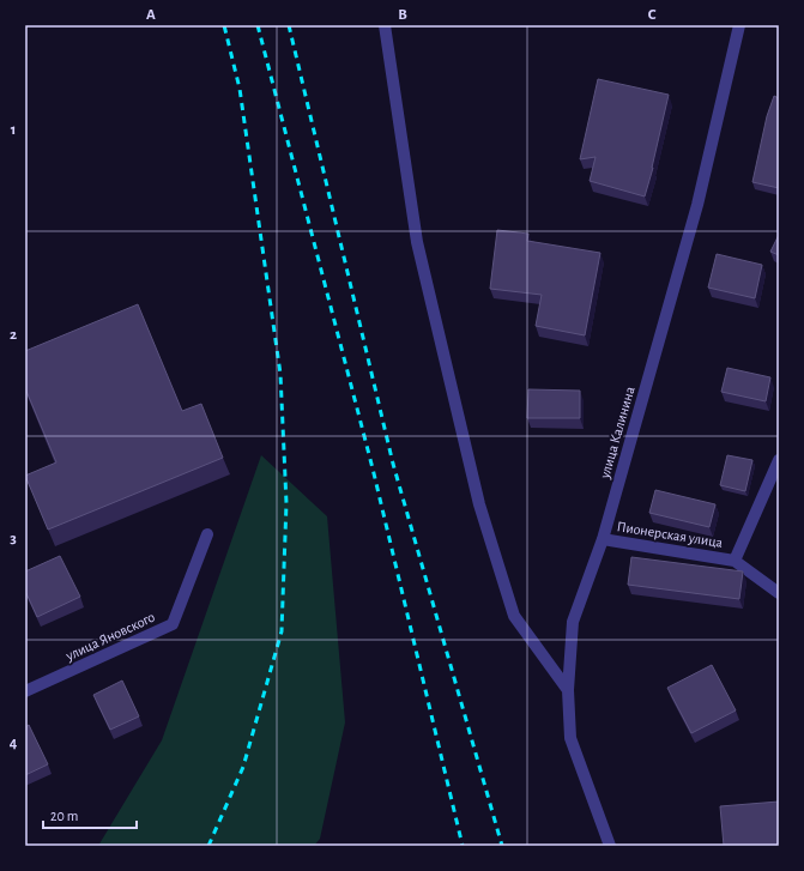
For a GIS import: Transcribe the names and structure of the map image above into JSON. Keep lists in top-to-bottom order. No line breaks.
{"streets":{"street":["улица Калинина","Пионерская улица","улица Яновского"]},"crossings":[["улица Калинина","Пионерская улица"]],"scale_bar":"20 m","grid":{"columns":["A","B","C"],"rows":["1","2","3","4"]}}
